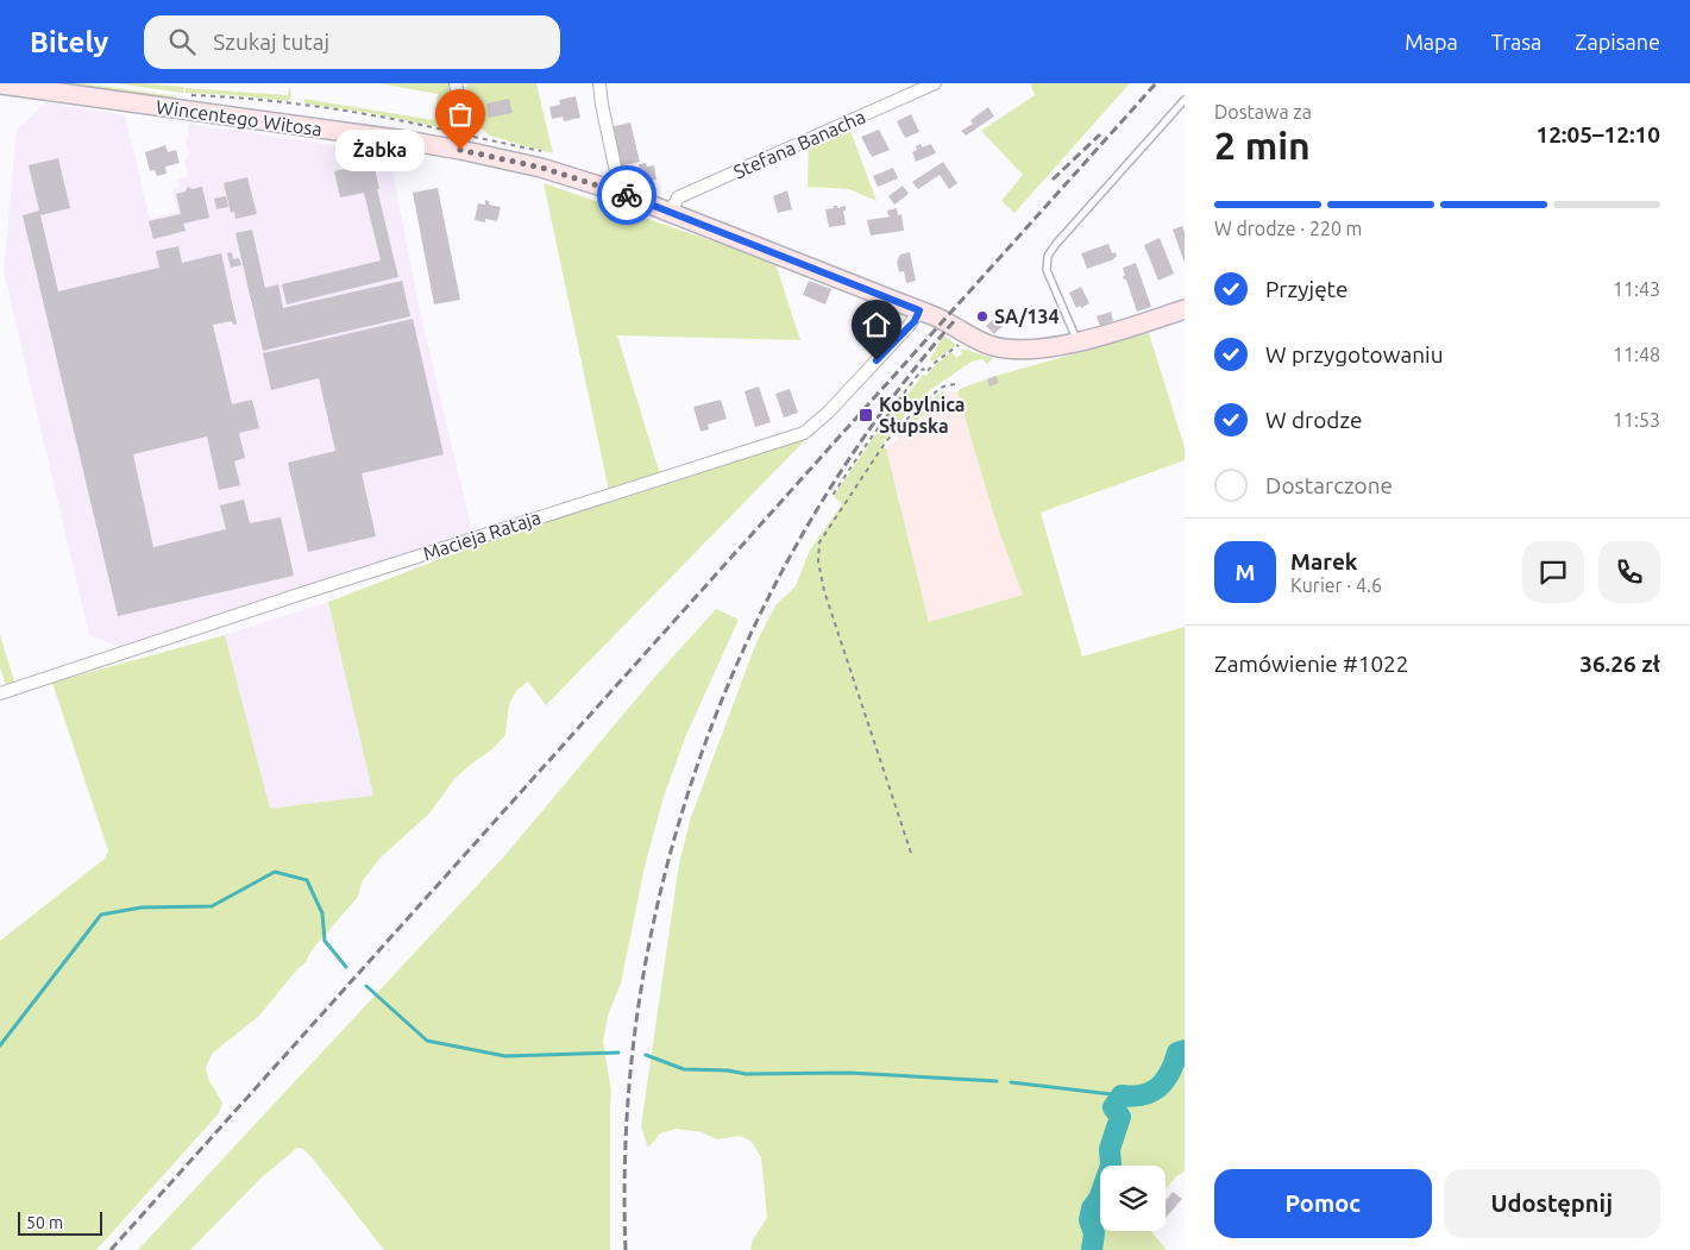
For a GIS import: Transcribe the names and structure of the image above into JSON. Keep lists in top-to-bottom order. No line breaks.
{"streets":{"street":["Wincentego Witosa","Stefana Banacha","Macieja Rataja"]},"crossings":[["Wincentego Witosa","Stefana Banacha"],["Wincentego Witosa","Macieja Rataja"]],"places":{"other":["Żabka","SA/134"],"transit":["Kobylnica Słupska"]},"scale_bar":"50 m","page":{"header":"Bitely","search":"Szukaj tutaj","nav":["Mapa","Trasa","Zapisane"],"heading":["2 min","Dostawa za","12:05–12:10"],"panel":["Marek","Kurier · 4.6","Zamówienie #1022","36.26 zł"],"bubble":"Żabka","bar":"W drodze · 220 m","list":[["Przyjęte","11:43"],["W przygotowaniu","11:48"],["W drodze","11:53"],"Dostarczone"],"round":"M","buttons":["Pomoc","Udostępnij"],"scale":"50 m"}}
